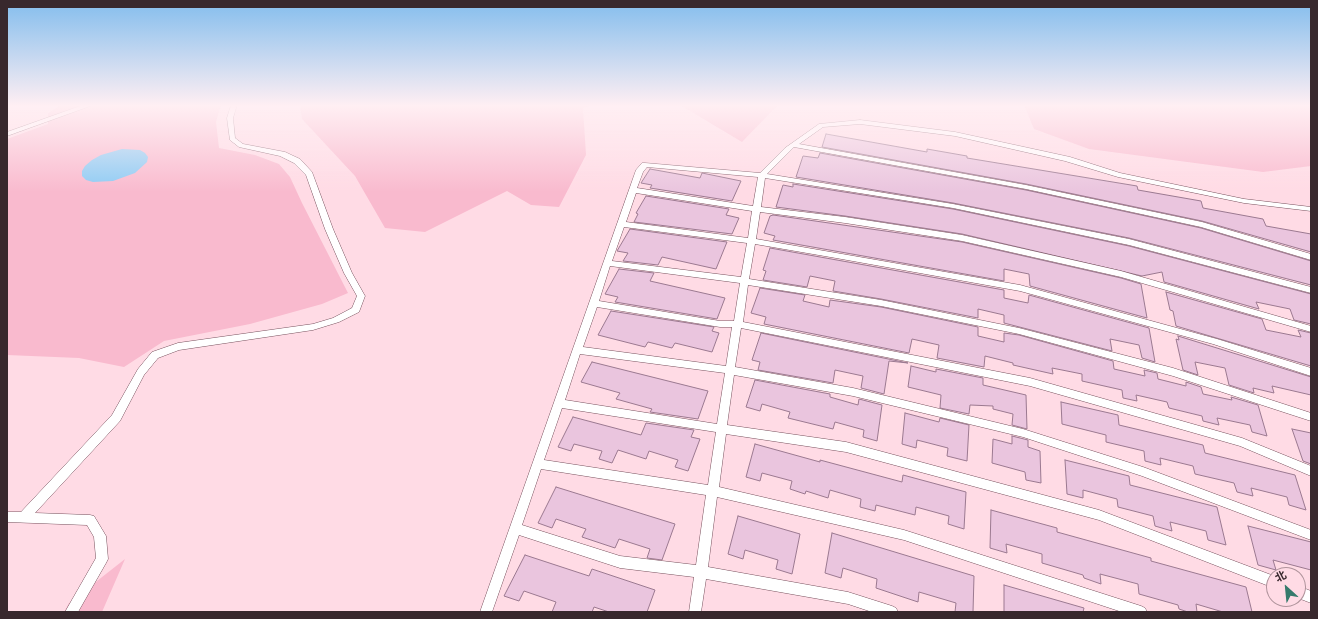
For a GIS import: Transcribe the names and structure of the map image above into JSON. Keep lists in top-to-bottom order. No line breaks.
{"north":"top left"}
